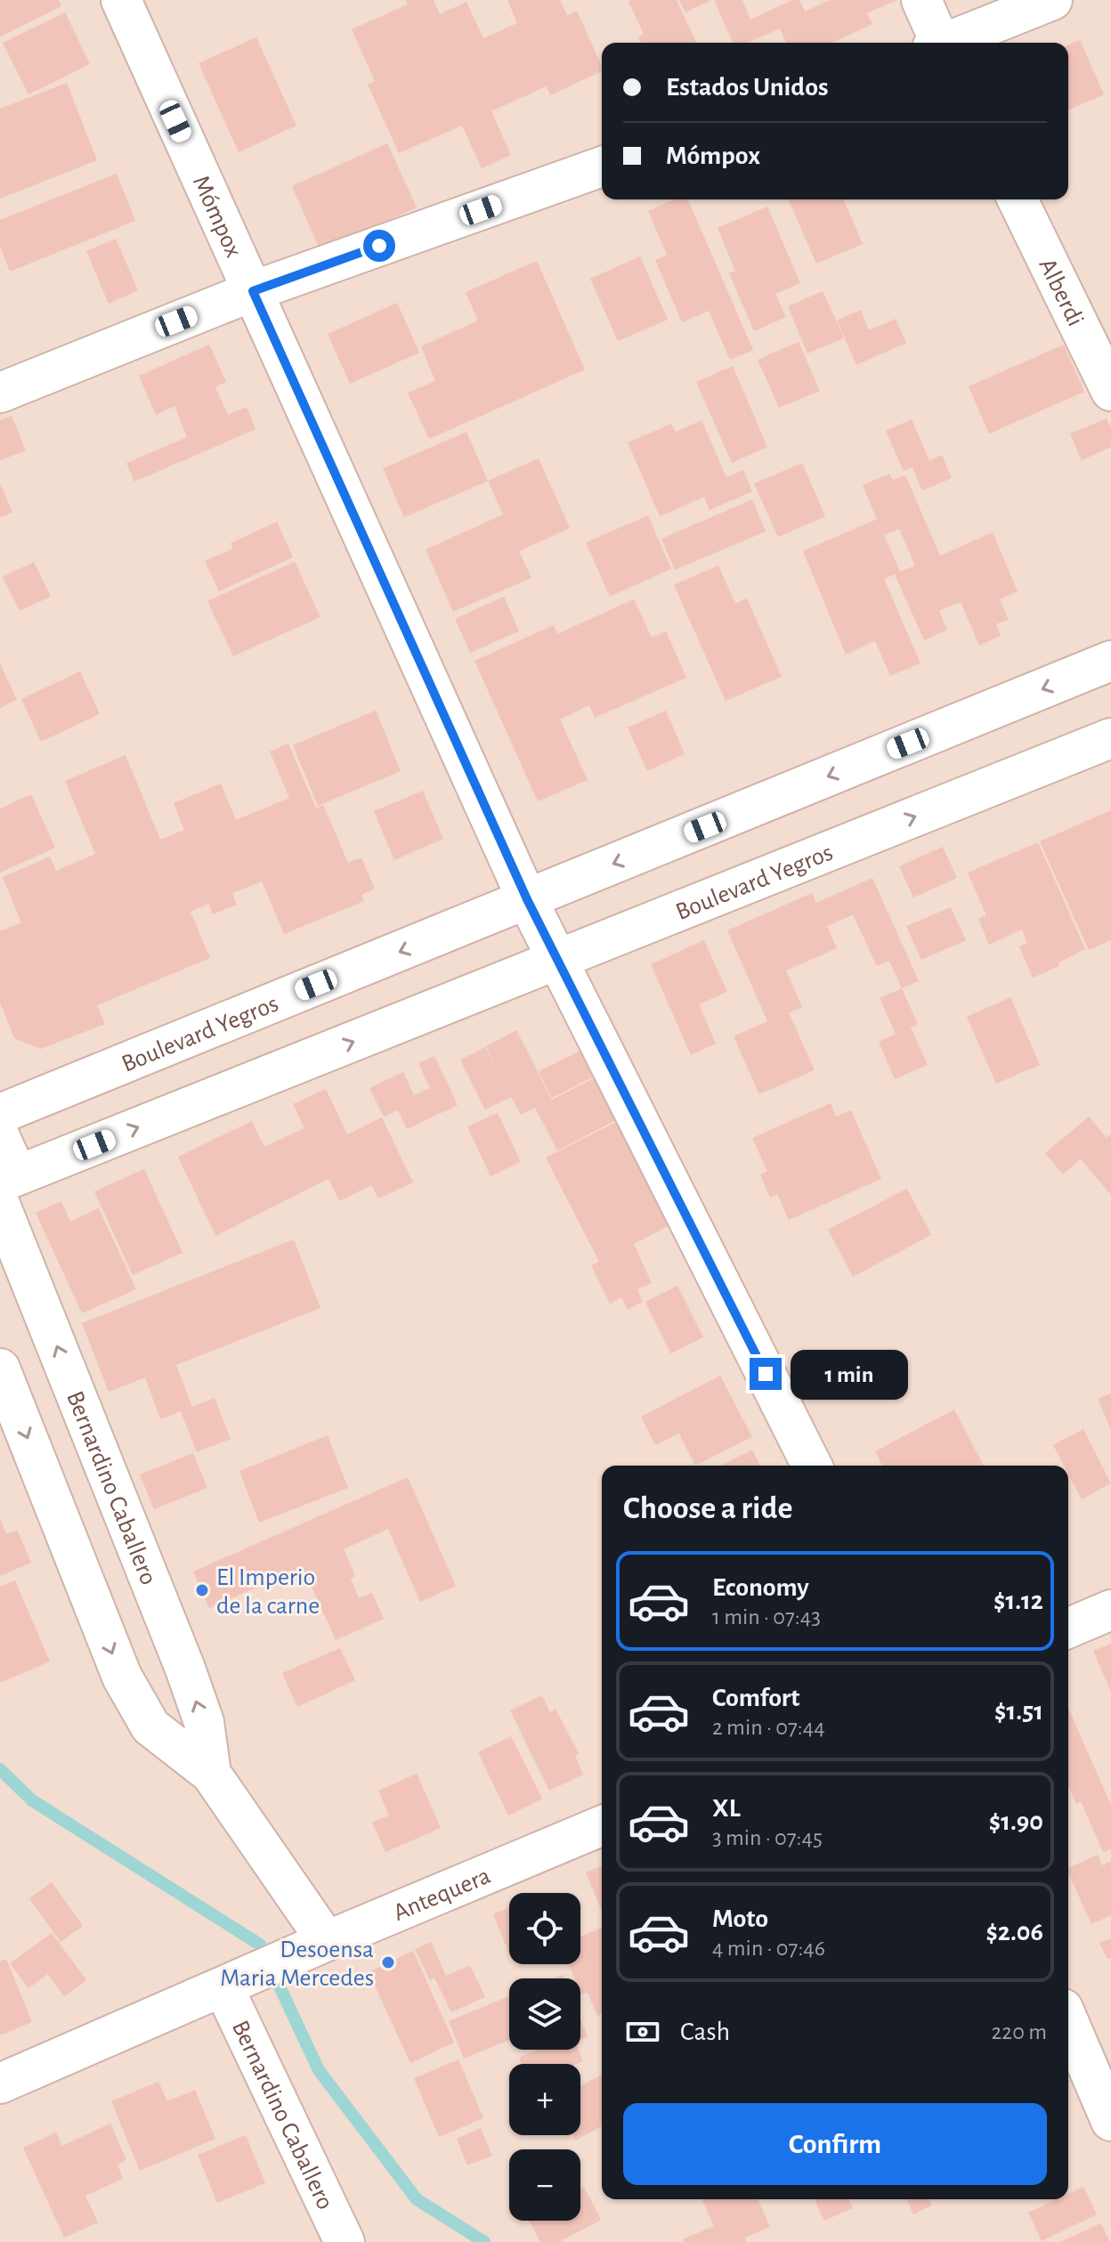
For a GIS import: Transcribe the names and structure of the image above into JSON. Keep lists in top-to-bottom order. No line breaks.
{"streets":{"street":["Mómpox","Alberdi","Boulevard Yegros","Bernardino Caballero","Antequera"]},"crossings":[["Mómpox","Boulevard Yegros"],["Boulevard Yegros","Bernardino Caballero"],["Bernardino Caballero","Antequera"]],"places":["El Imperio de la carne","Desoensa Maria Mercedes"],"page":{"banner":["Estados Unidos","Mómpox"],"bubble":"1 min","heading":"Choose a ride","list":[{"name":"Economy","note":"1 min · 07:43","value":"$1.12"},{"name":"Comfort","note":"2 min · 07:44","value":"$1.51"},{"name":"XL","note":"3 min · 07:45","value":"$1.90"},{"name":"Moto","note":"4 min · 07:46","value":"$2.06"}],"map_buttons":["+","−"],"pay":["Cash","220 m"],"buttons":"Confirm"}}
